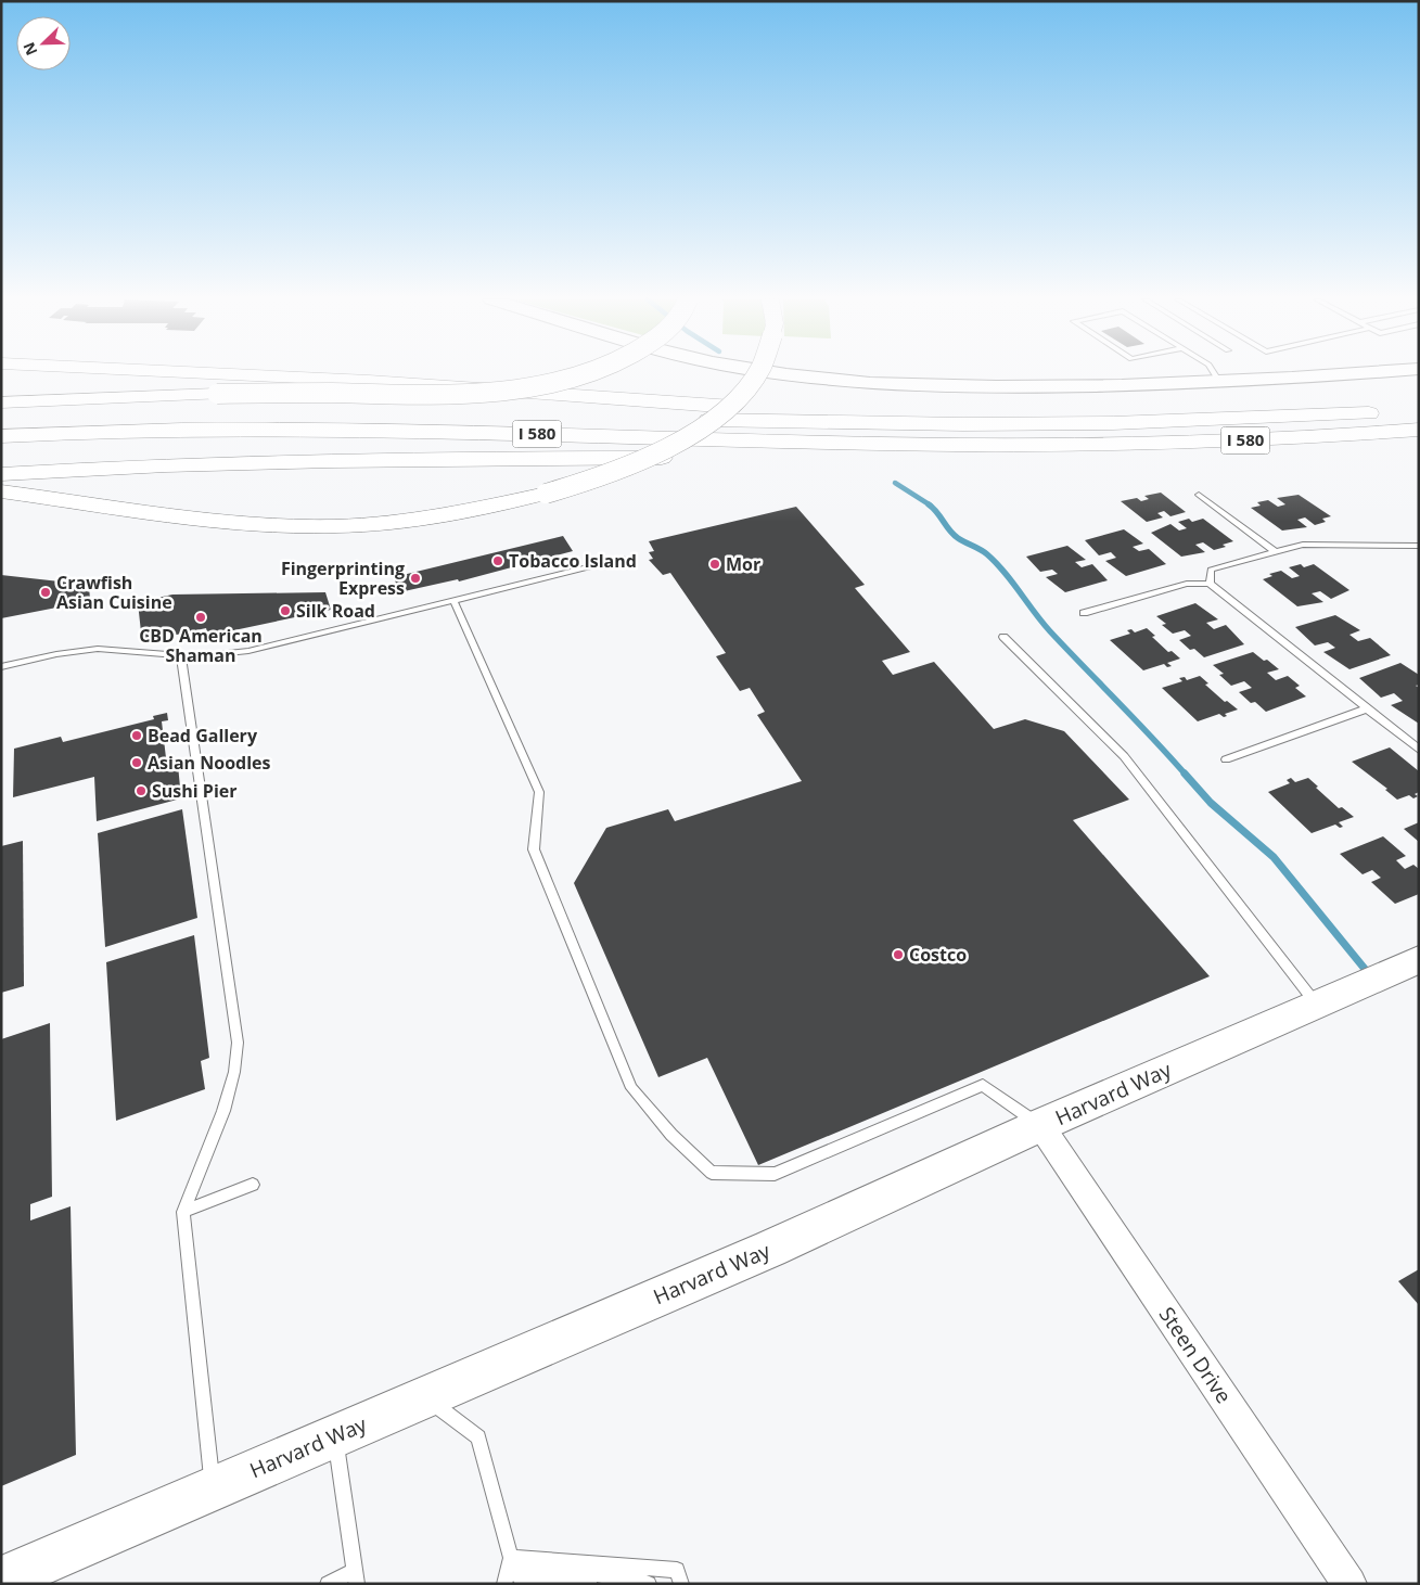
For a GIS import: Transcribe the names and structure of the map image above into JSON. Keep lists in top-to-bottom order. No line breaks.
{"streets":{"highway":["I 580"],"street":["Harvard Way","Steen Drive"]},"crossings":[["Harvard Way","Steen Drive"]],"places":["Tobacco Island","Mor","Fingerprinting Express","Crawfish Asian Cuisine","Silk Road","CBD American Shaman","Bead Gallery","Asian Noodles","Sushi Pier","Costco"],"north":"bottom left"}
